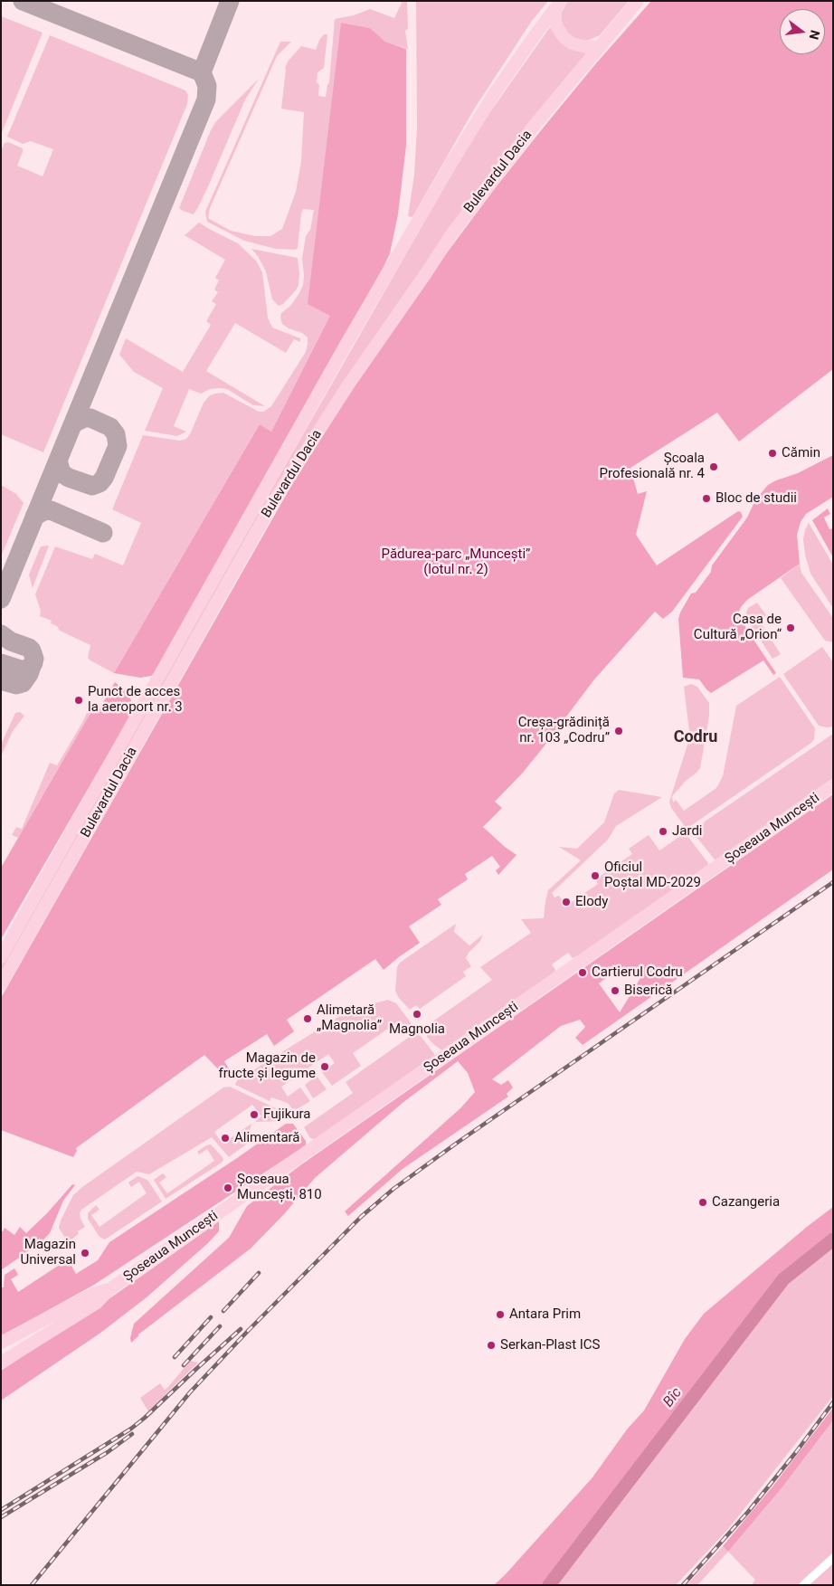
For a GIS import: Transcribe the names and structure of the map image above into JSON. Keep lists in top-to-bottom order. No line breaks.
{"streets":{"main road":["Bulevardul Dacia","Șoseaua Muncești"]},"districts":["Codru"],"water":["Bîc"],"parks":["Pădurea-parc „Muncești” (lotul nr. 2)"],"places":["Cămin","Școala Profesională nr. 4","Bloc de studii","Casa de Cultură „Orion“","Punct de acces la aeroport nr. 3","Creșa-grădiniță nr. 103 „Codru”","Jardi","Oficiul Poștal MD-2029","Elody","Cartierul Codru","Biserică","Magnolia","Alimetară „Magnolia”","Magazin de fructe și legume","Fujikura","Alimentară","Șoseaua Muncești, 810","Cazangeria","Magazin Universal","Antara Prim","Serkan-Plast ICS"],"north":"right"}
